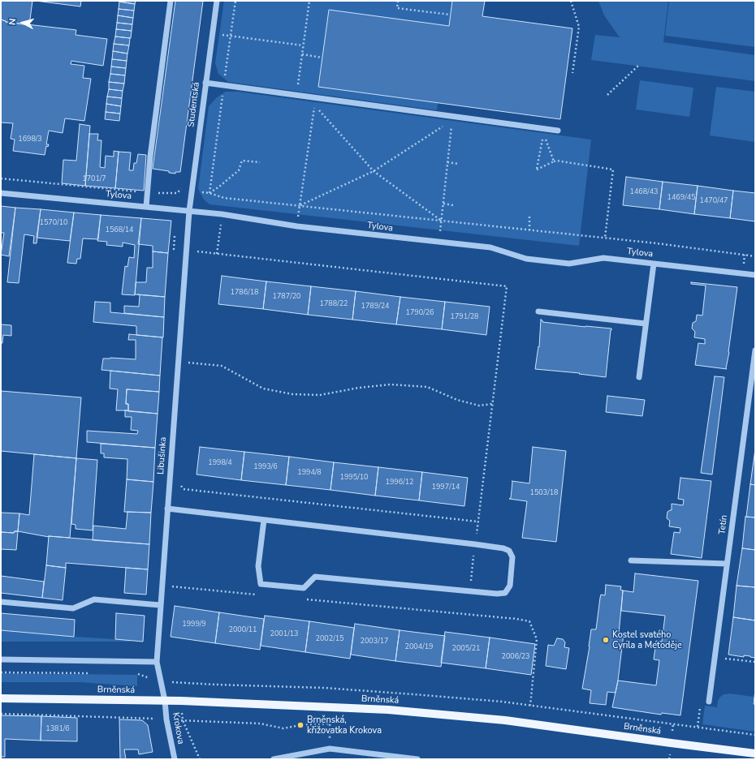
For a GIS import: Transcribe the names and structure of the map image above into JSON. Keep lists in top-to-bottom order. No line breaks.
{"streets":{"main road":["Brněnská"],"street":["Studentská","Tylova","Libušinka","Tetín","Krokova"]},"crossings":[["Studentská","Tylova"],["Studentská","Libušinka"],["Tylova","Libušinka"],["Libušinka","Brněnská"],["Libušinka","Krokova"],["Brněnská","Krokova"]],"places":["Kostel svatého Cyrila a Metoděje","Brněnská, křižovatka Krokova"],"house_numbers":["1698/3","1701/7","1468/43","1469/45","1470/47","1570/10","1568/14","1786/18","1787/20","1788/22","1789/24","1790/26","1791/28","1998/4","1993/6","1994/8","1995/10","1996/12","1997/14","1503/18","1999/9","2000/11","2001/13","2002/15","2003/17","2004/19","2005/21","2006/23","1381/6"],"north":"left"}
